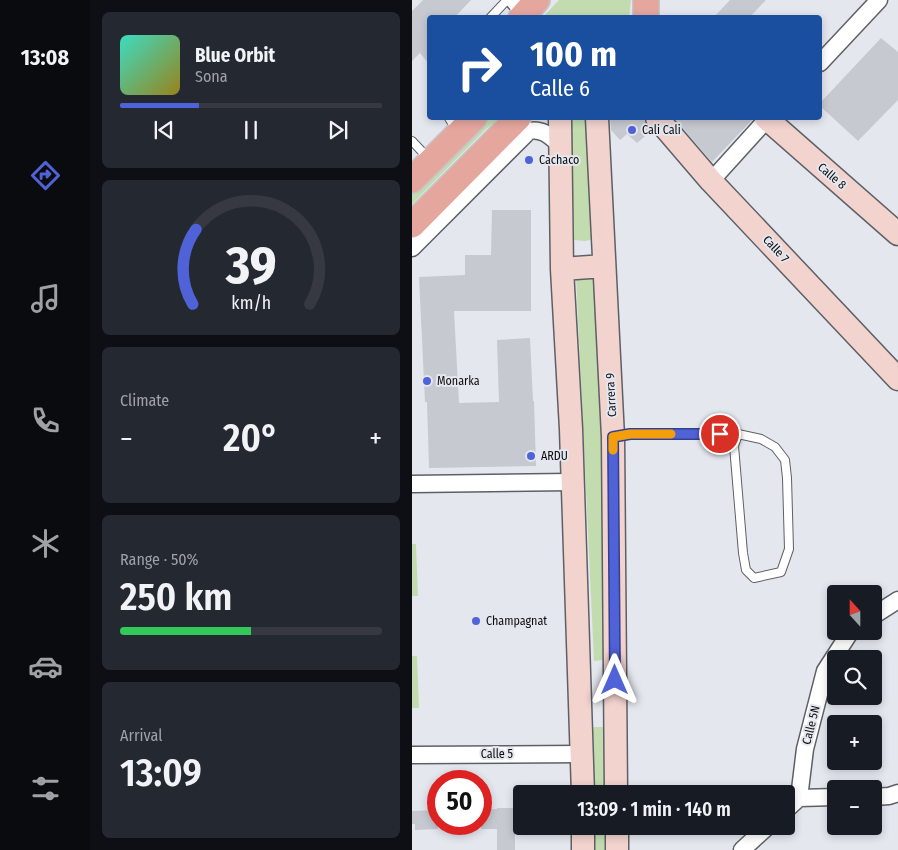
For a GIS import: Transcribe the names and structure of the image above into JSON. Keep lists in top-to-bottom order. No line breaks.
{"streets":{"main road":["Calle 8","Calle 7","Carrera 9"],"street":["Calle 5N","Calle 5"]},"places":["Cali Cali","Cachaco","Monarka","ARDU","Champagnat"],"north":"top","page":{"tabs":"13:08","turn":["100 m","Calle 6"],"song":["Blue Orbit","Sona"],"tile":["Climate",["Range · 50%","250 km"],["Arrival","13:09"]],"heat":["−","20°","+"],"map_buttons":["+","−"],"limit":"50","trip":"13:09 · 1 min · 140 m","gauge":["39","km/h"]}}
